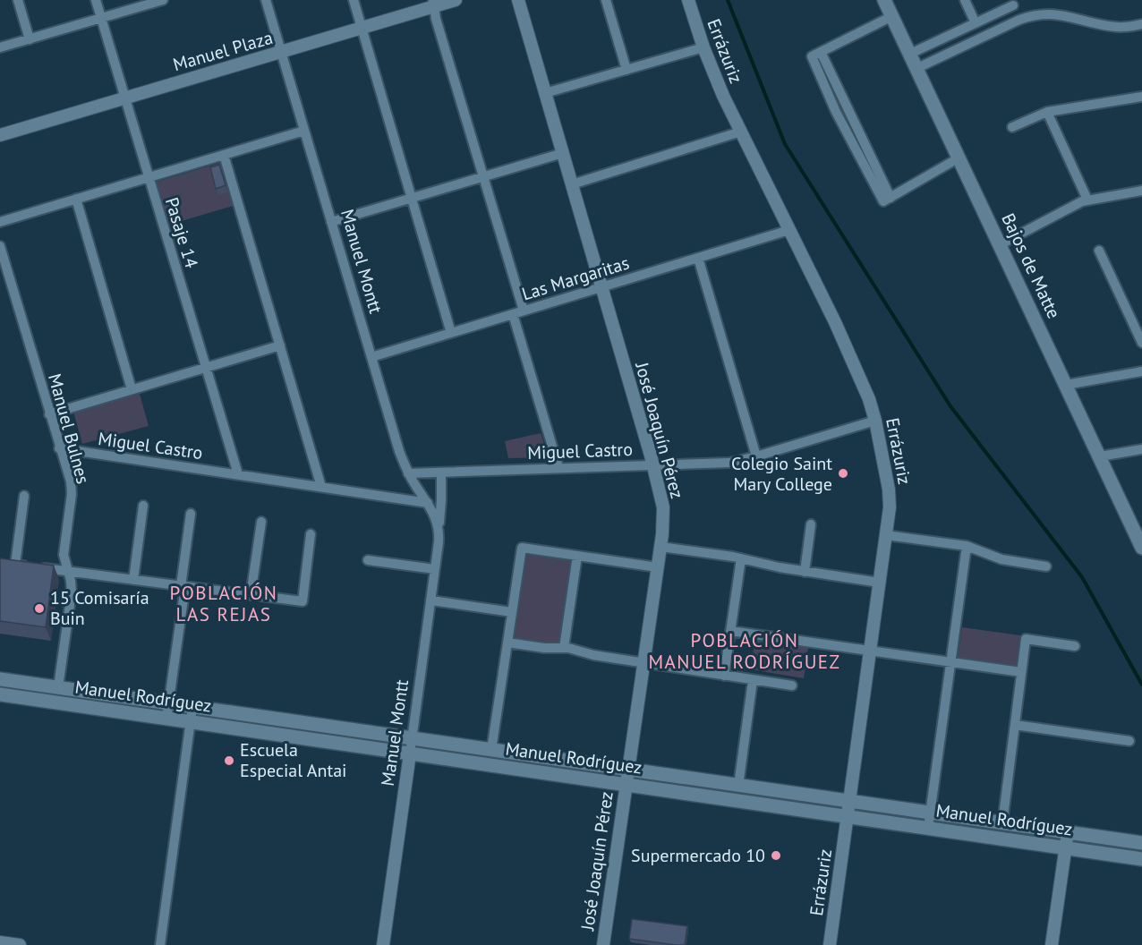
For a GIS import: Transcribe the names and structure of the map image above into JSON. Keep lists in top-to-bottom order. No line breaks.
{"streets":{"main road":["Bajos de Matte","Manuel Rodríguez"],"street":["Manuel Plaza","Errázuriz","Pasaje 14","Manuel Montt","Las Margaritas","Manuel Bulnes","José Joaquín Pérez","Miguel Castro"]},"crossings":[["Manuel Plaza","Pasaje 14"],["Manuel Plaza","Manuel Montt"],["Errázuriz","Las Margaritas"],["Errázuriz","Miguel Castro"],["Errázuriz","Manuel Rodríguez"],["Pasaje 14","Miguel Castro"],["Manuel Montt","Las Margaritas"],["Manuel Montt","Miguel Castro"],["Manuel Montt","Manuel Rodríguez"],["Las Margaritas","José Joaquín Pérez"],["Manuel Bulnes","Miguel Castro"],["Manuel Bulnes","Manuel Rodríguez"],["José Joaquín Pérez","Miguel Castro"],["José Joaquín Pérez","Manuel Rodríguez"]],"districts":["POBLACIÓN LAS REJAS","POBLACIÓN MANUEL RODRÍGUEZ"],"places":["Colegio Saint Mary College","15 Comisaría Buin","Escuela Especial Antai","Supermercado 10"]}
